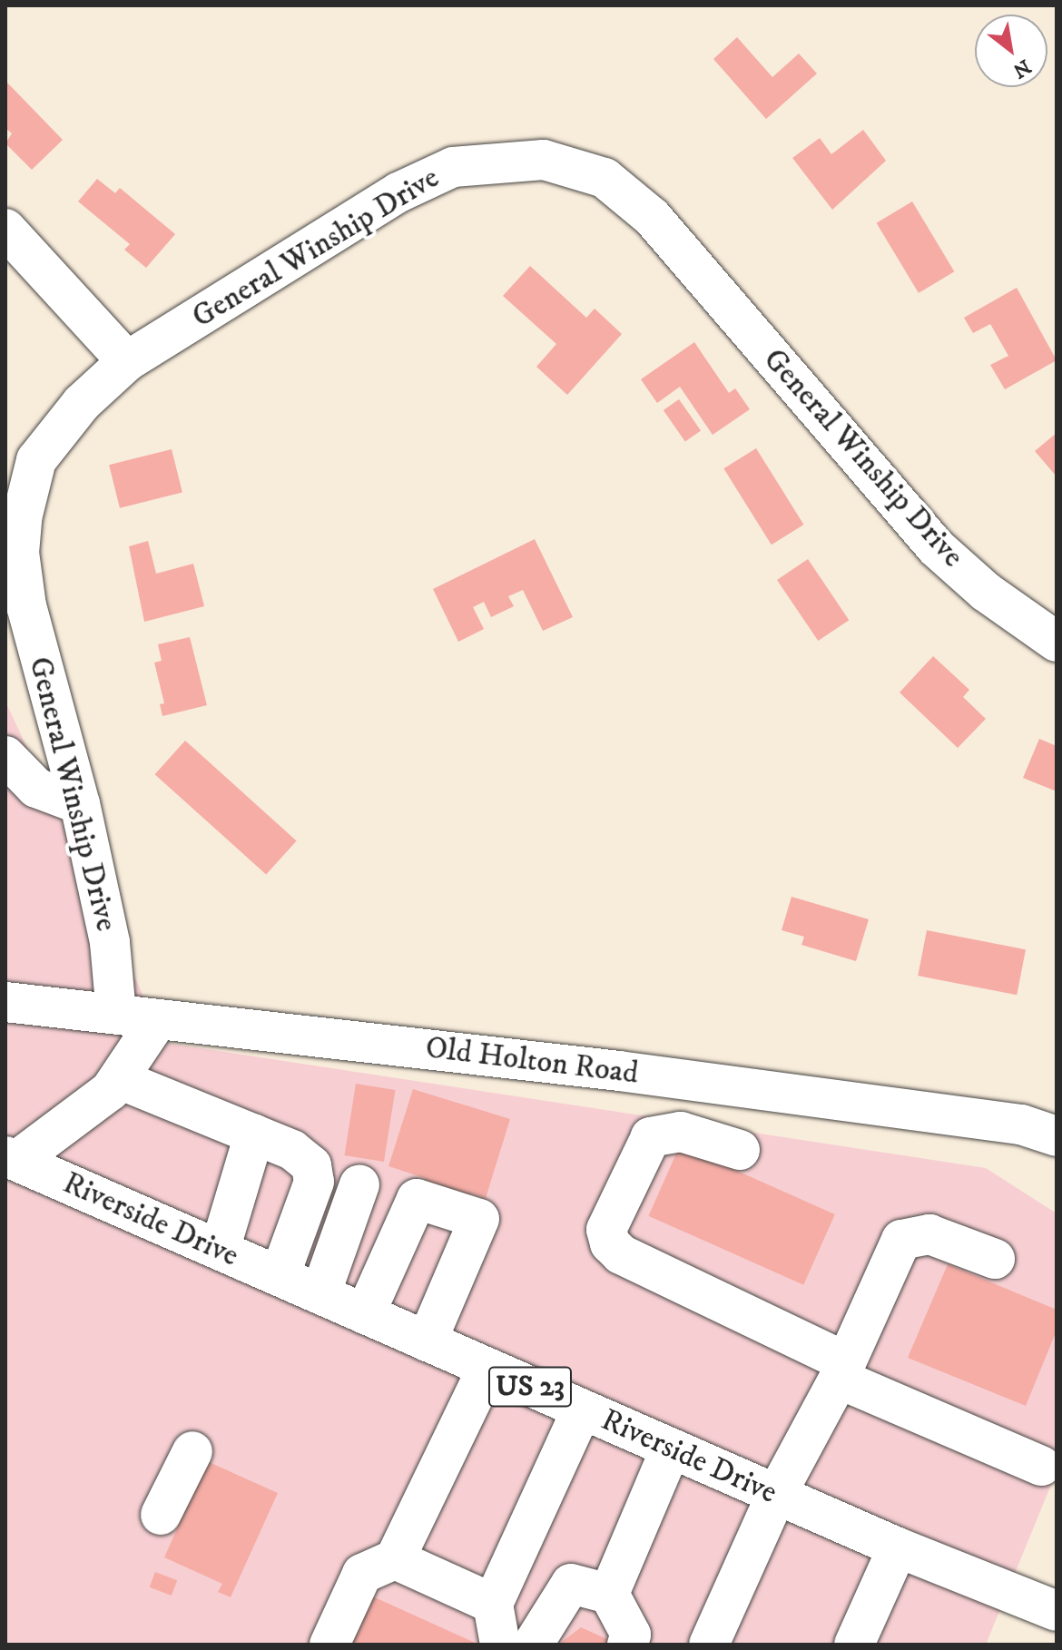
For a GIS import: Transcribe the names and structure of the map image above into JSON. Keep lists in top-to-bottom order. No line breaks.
{"streets":{"street":["General Winship Drive","Old Holton Road","Riverside Drive","US 23"]},"crossings":[["General Winship Drive","Old Holton Road"]],"north":"bottom right"}
